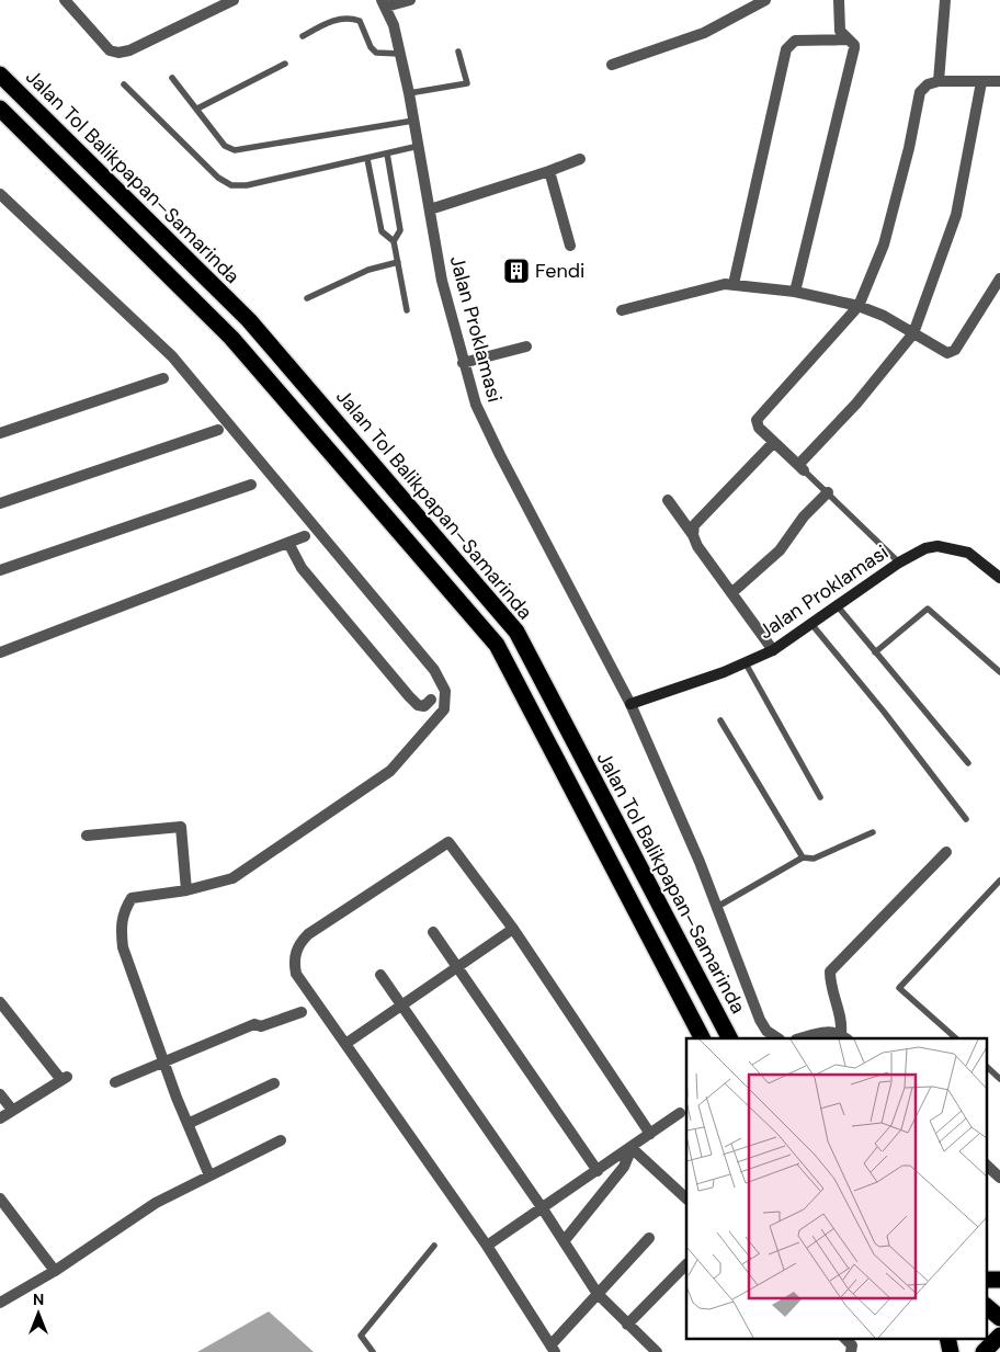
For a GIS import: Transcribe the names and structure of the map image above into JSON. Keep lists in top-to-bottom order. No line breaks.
{"streets":{"highway":["Jalan Tol Balikpapan–Samarinda"],"street":["Jalan Proklamasi"]},"places":{"building":["Fendi"]},"north":"top"}
